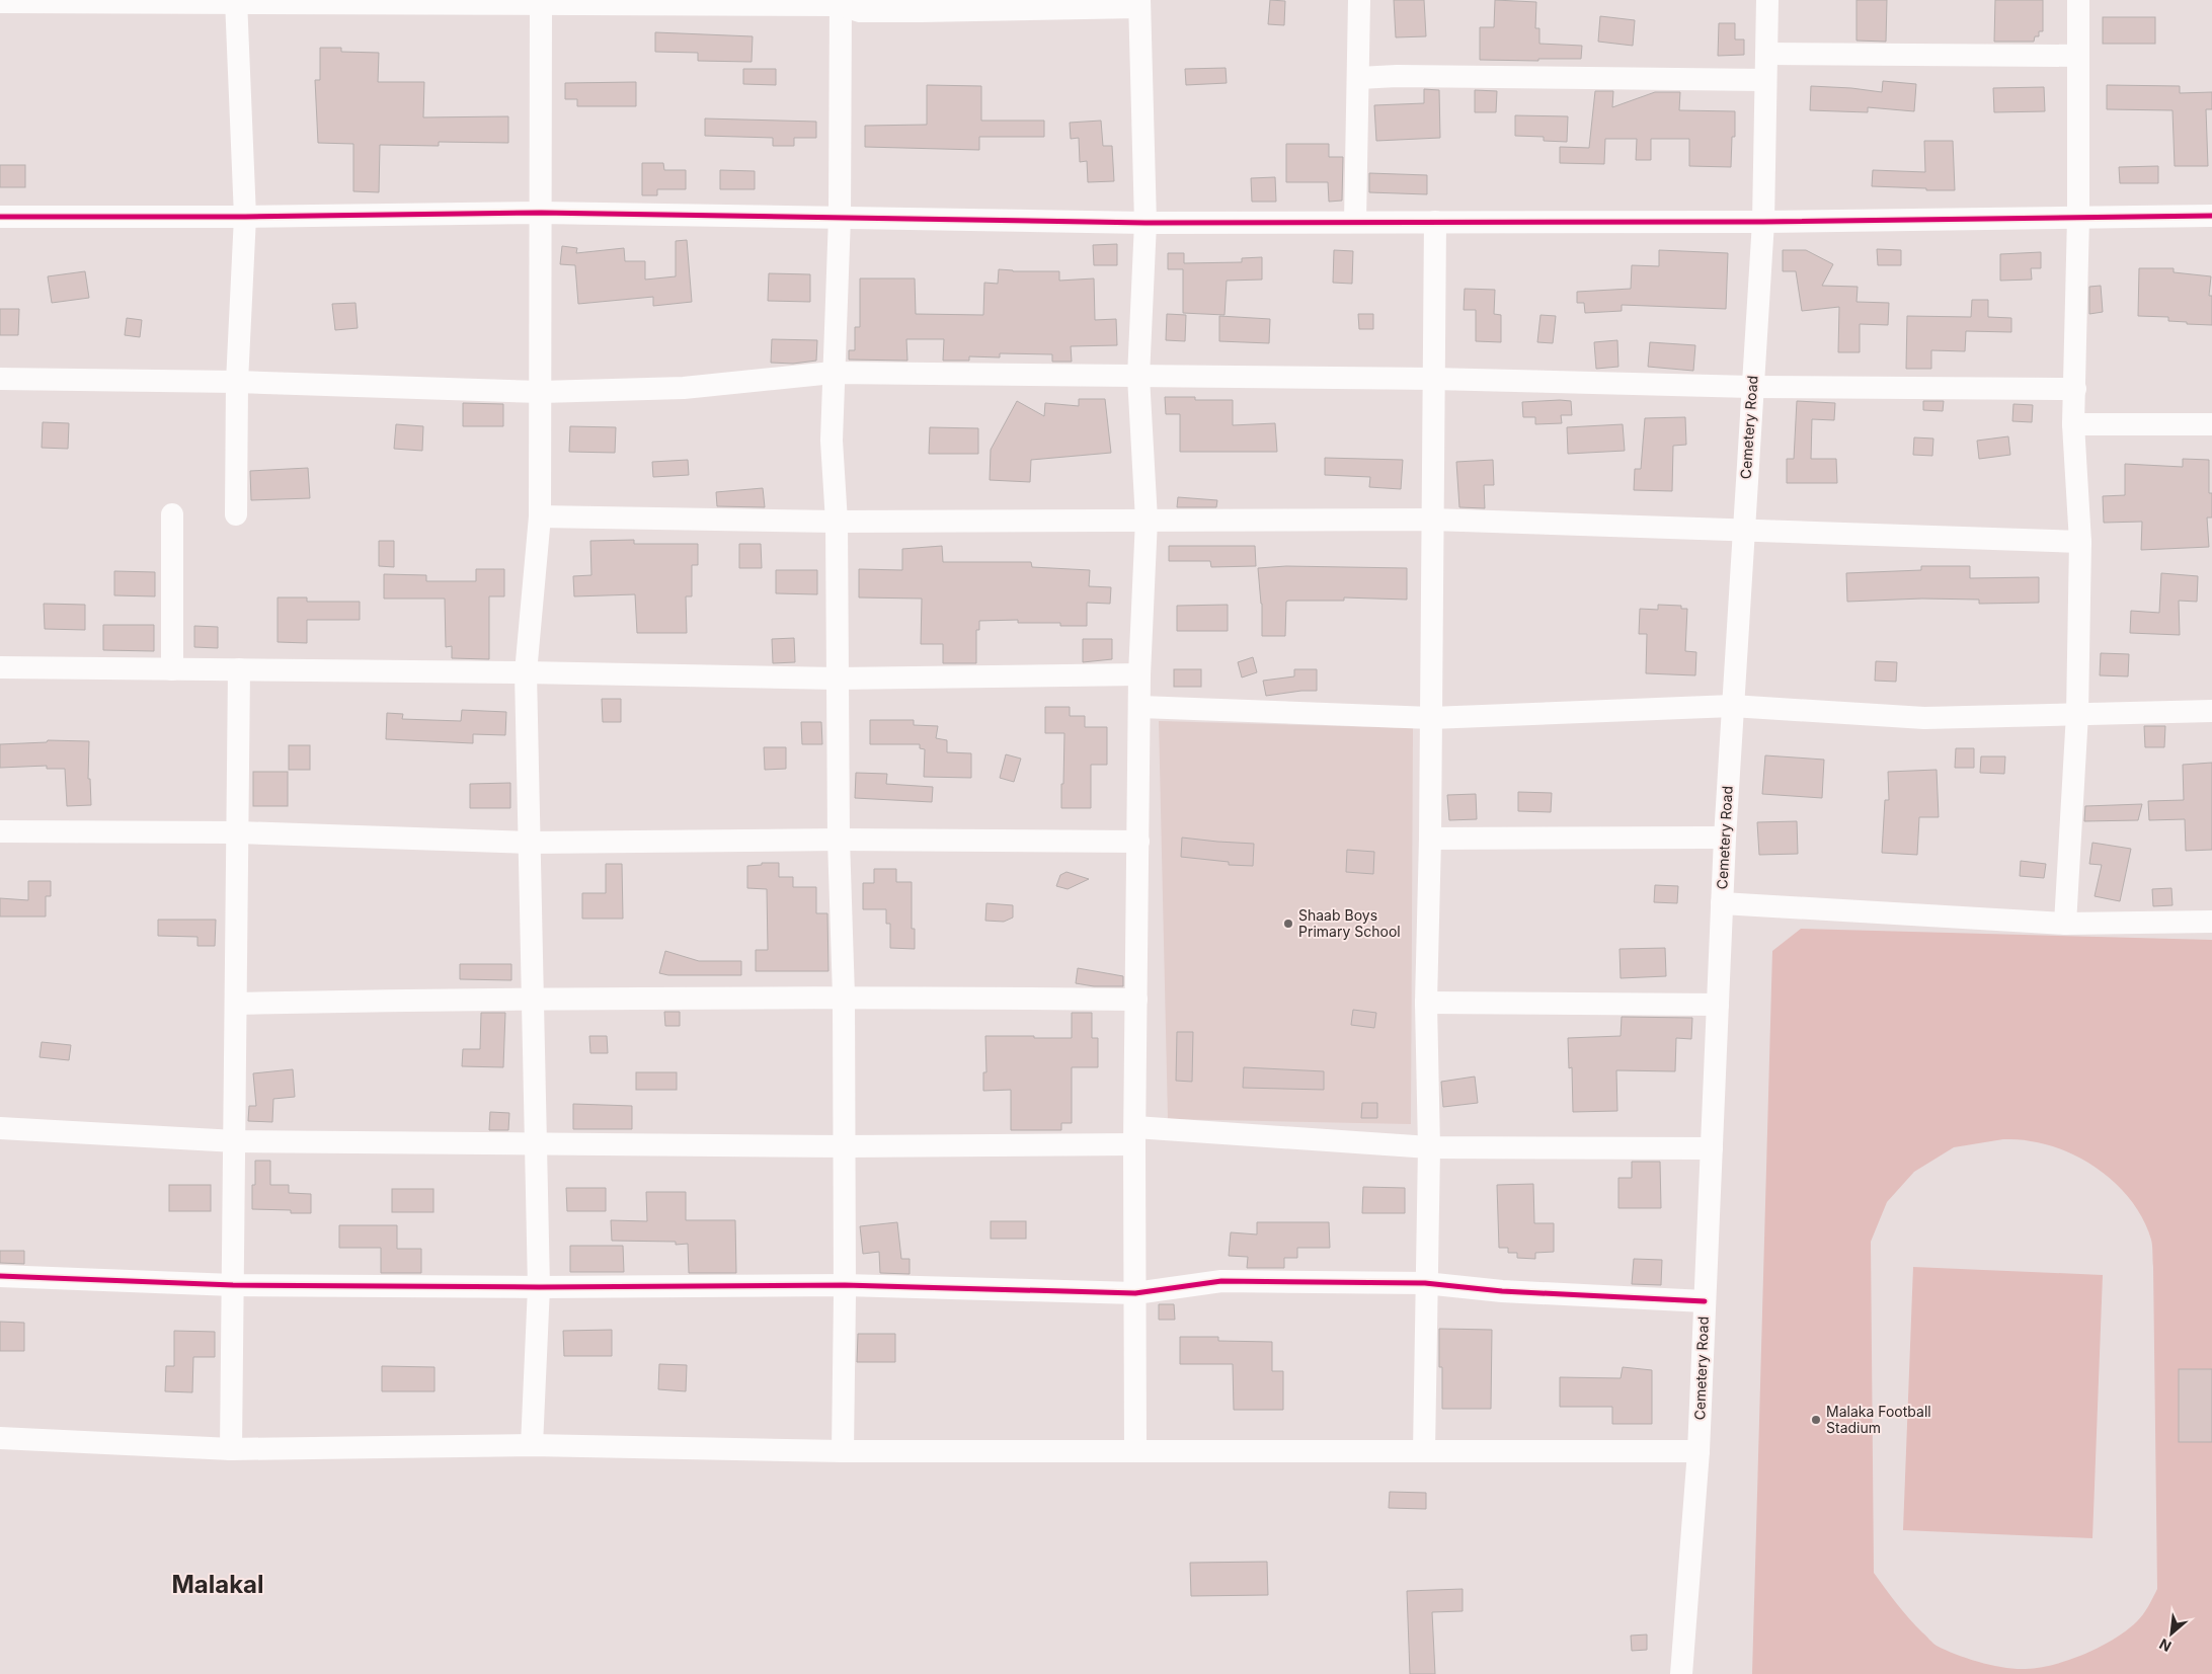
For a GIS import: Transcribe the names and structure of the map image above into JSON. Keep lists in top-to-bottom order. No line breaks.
{"streets":{"street":["Cemetery Road"]},"districts":["Malakal"],"places":["Shaab Boys Primary School","Malaka Football Stadium"],"north":"bottom left"}
